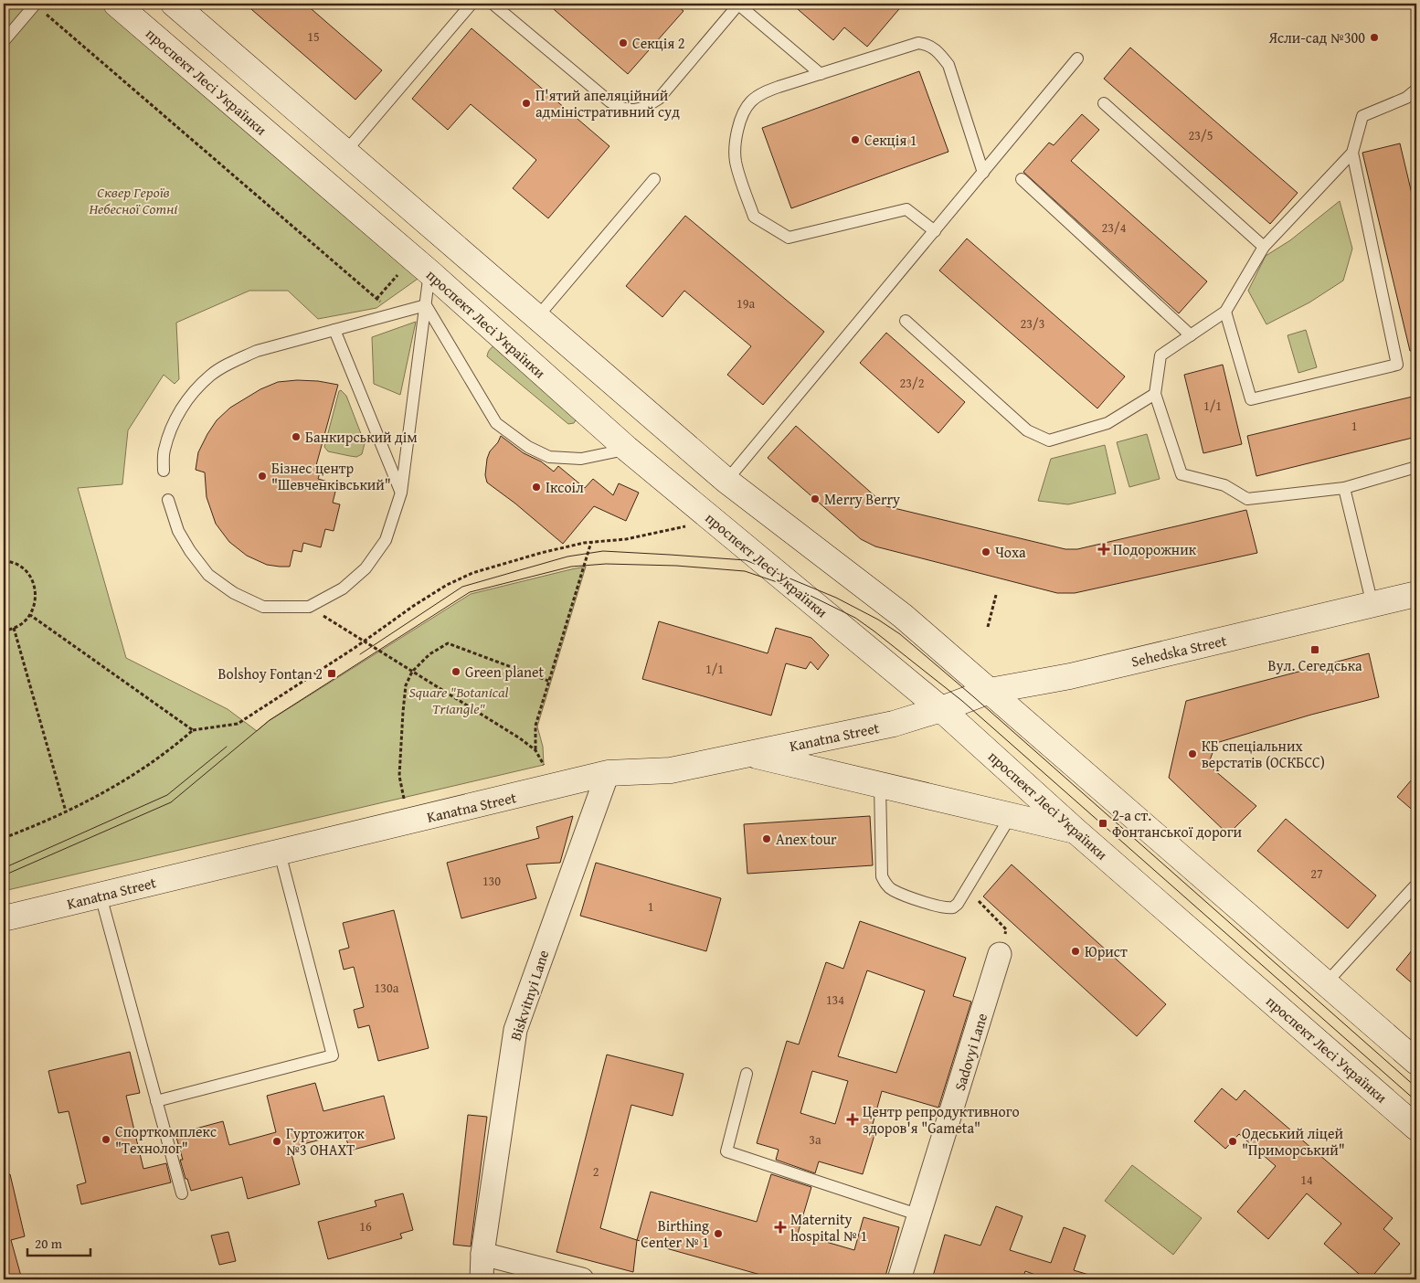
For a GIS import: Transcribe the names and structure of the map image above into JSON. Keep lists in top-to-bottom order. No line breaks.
{"streets":{"main road":["проспект Лесі Українки","Sehedska Street","Kanatna Street"],"street":["Biskvitnyi Lane","Sadovyi Lane"]},"crossings":[["проспект Лесі Українки","Sehedska Street"],["проспект Лесі Українки","Kanatna Street"],["Sehedska Street","Kanatna Street"],["Kanatna Street","Biskvitnyi Lane"]],"parks":["Сквер Героїв Небесної Сотні","Square \"Botanical Triangle\""],"places":{"other":["Ясли-сад №300","Секція 2","П'ятий апеляційний адміністративний суд","Секція 1","Банкирський дім","Бізнес центр \"Шевченківський\"","Іксоіл","Merry Berry","Чоха","Green planet","КБ спеціальних верстатів (ОСКБСС)","Anex tour","Юрист","Спорткомплекс \"Технолог\"","Гуртожиток №3 ОНАХТ","Одеський ліцей \"Приморський\"","Birthing Center № 1"],"health":["Подорожник","Центр репродуктивного здоров'я \"Gameta\"","Maternity hospital № 1"],"transit":["Вул. Сегедська","Bolshoy Fontan 2","2-а ст. Фонтанської дороги"]},"house_numbers":["15","23/5","23/4","19а","23/3","23/2","1/1","1","1/1","27","130","1","130а","134","3а","2","14","16"],"scale_bar":"20 m"}
